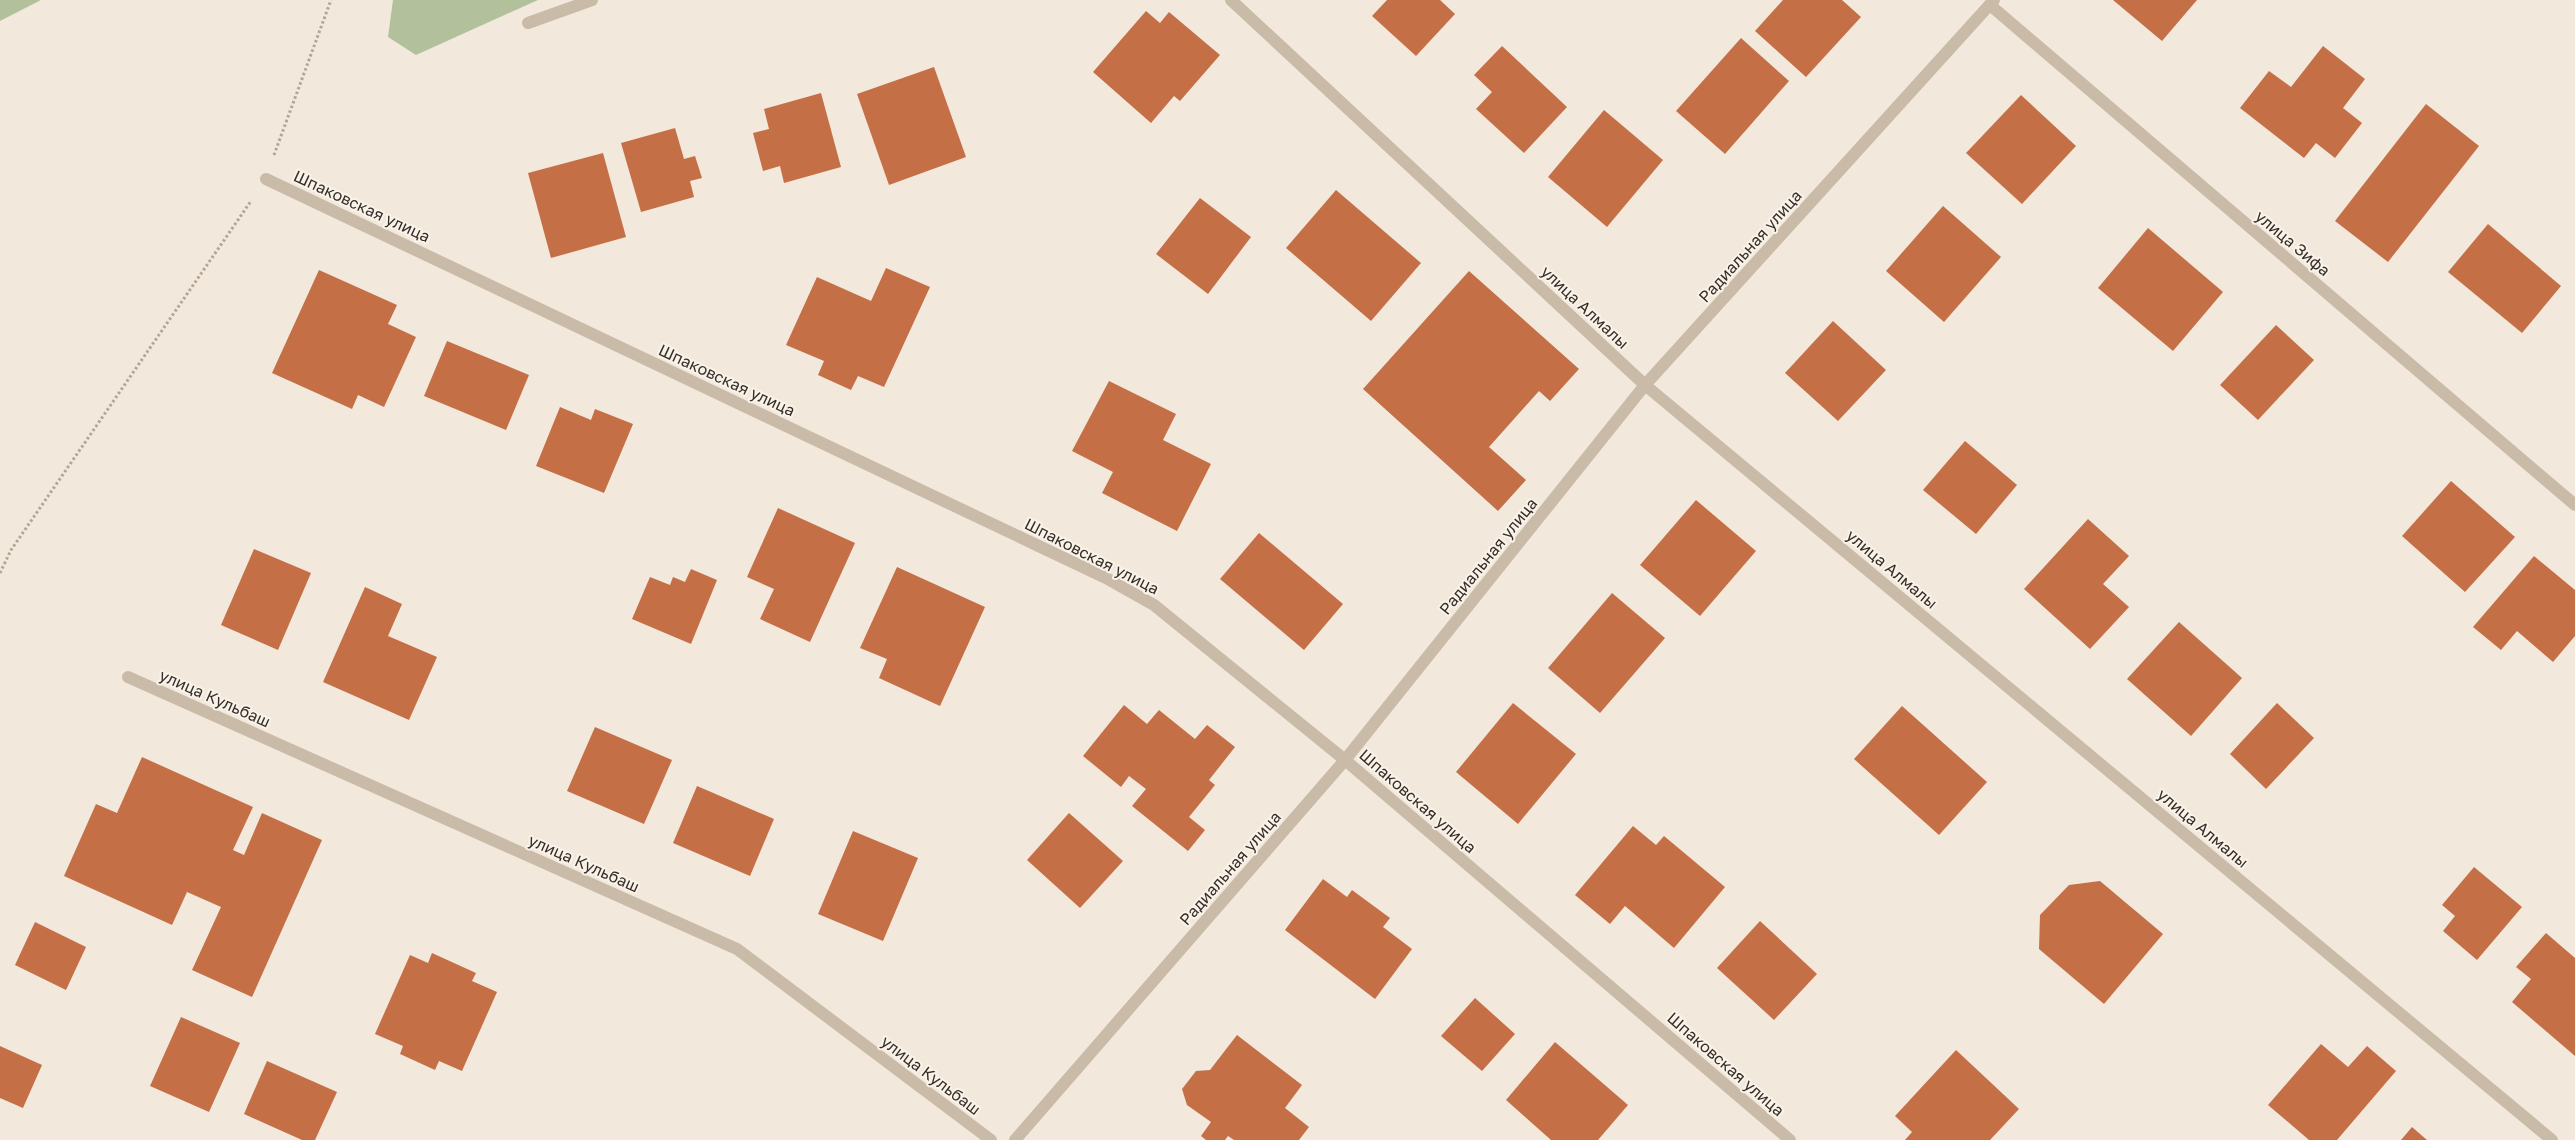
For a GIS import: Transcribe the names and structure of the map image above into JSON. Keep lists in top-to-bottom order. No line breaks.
{"streets":{"street":["Шпаковская улица","улица Зифа","Радиальная улица","улица Алмалы","улица Кульбаш"]},"crossings":[["Шпаковская улица","Радиальная улица"],["улица Зифа","Радиальная улица"],["Радиальная улица","улица Алмалы"]]}
